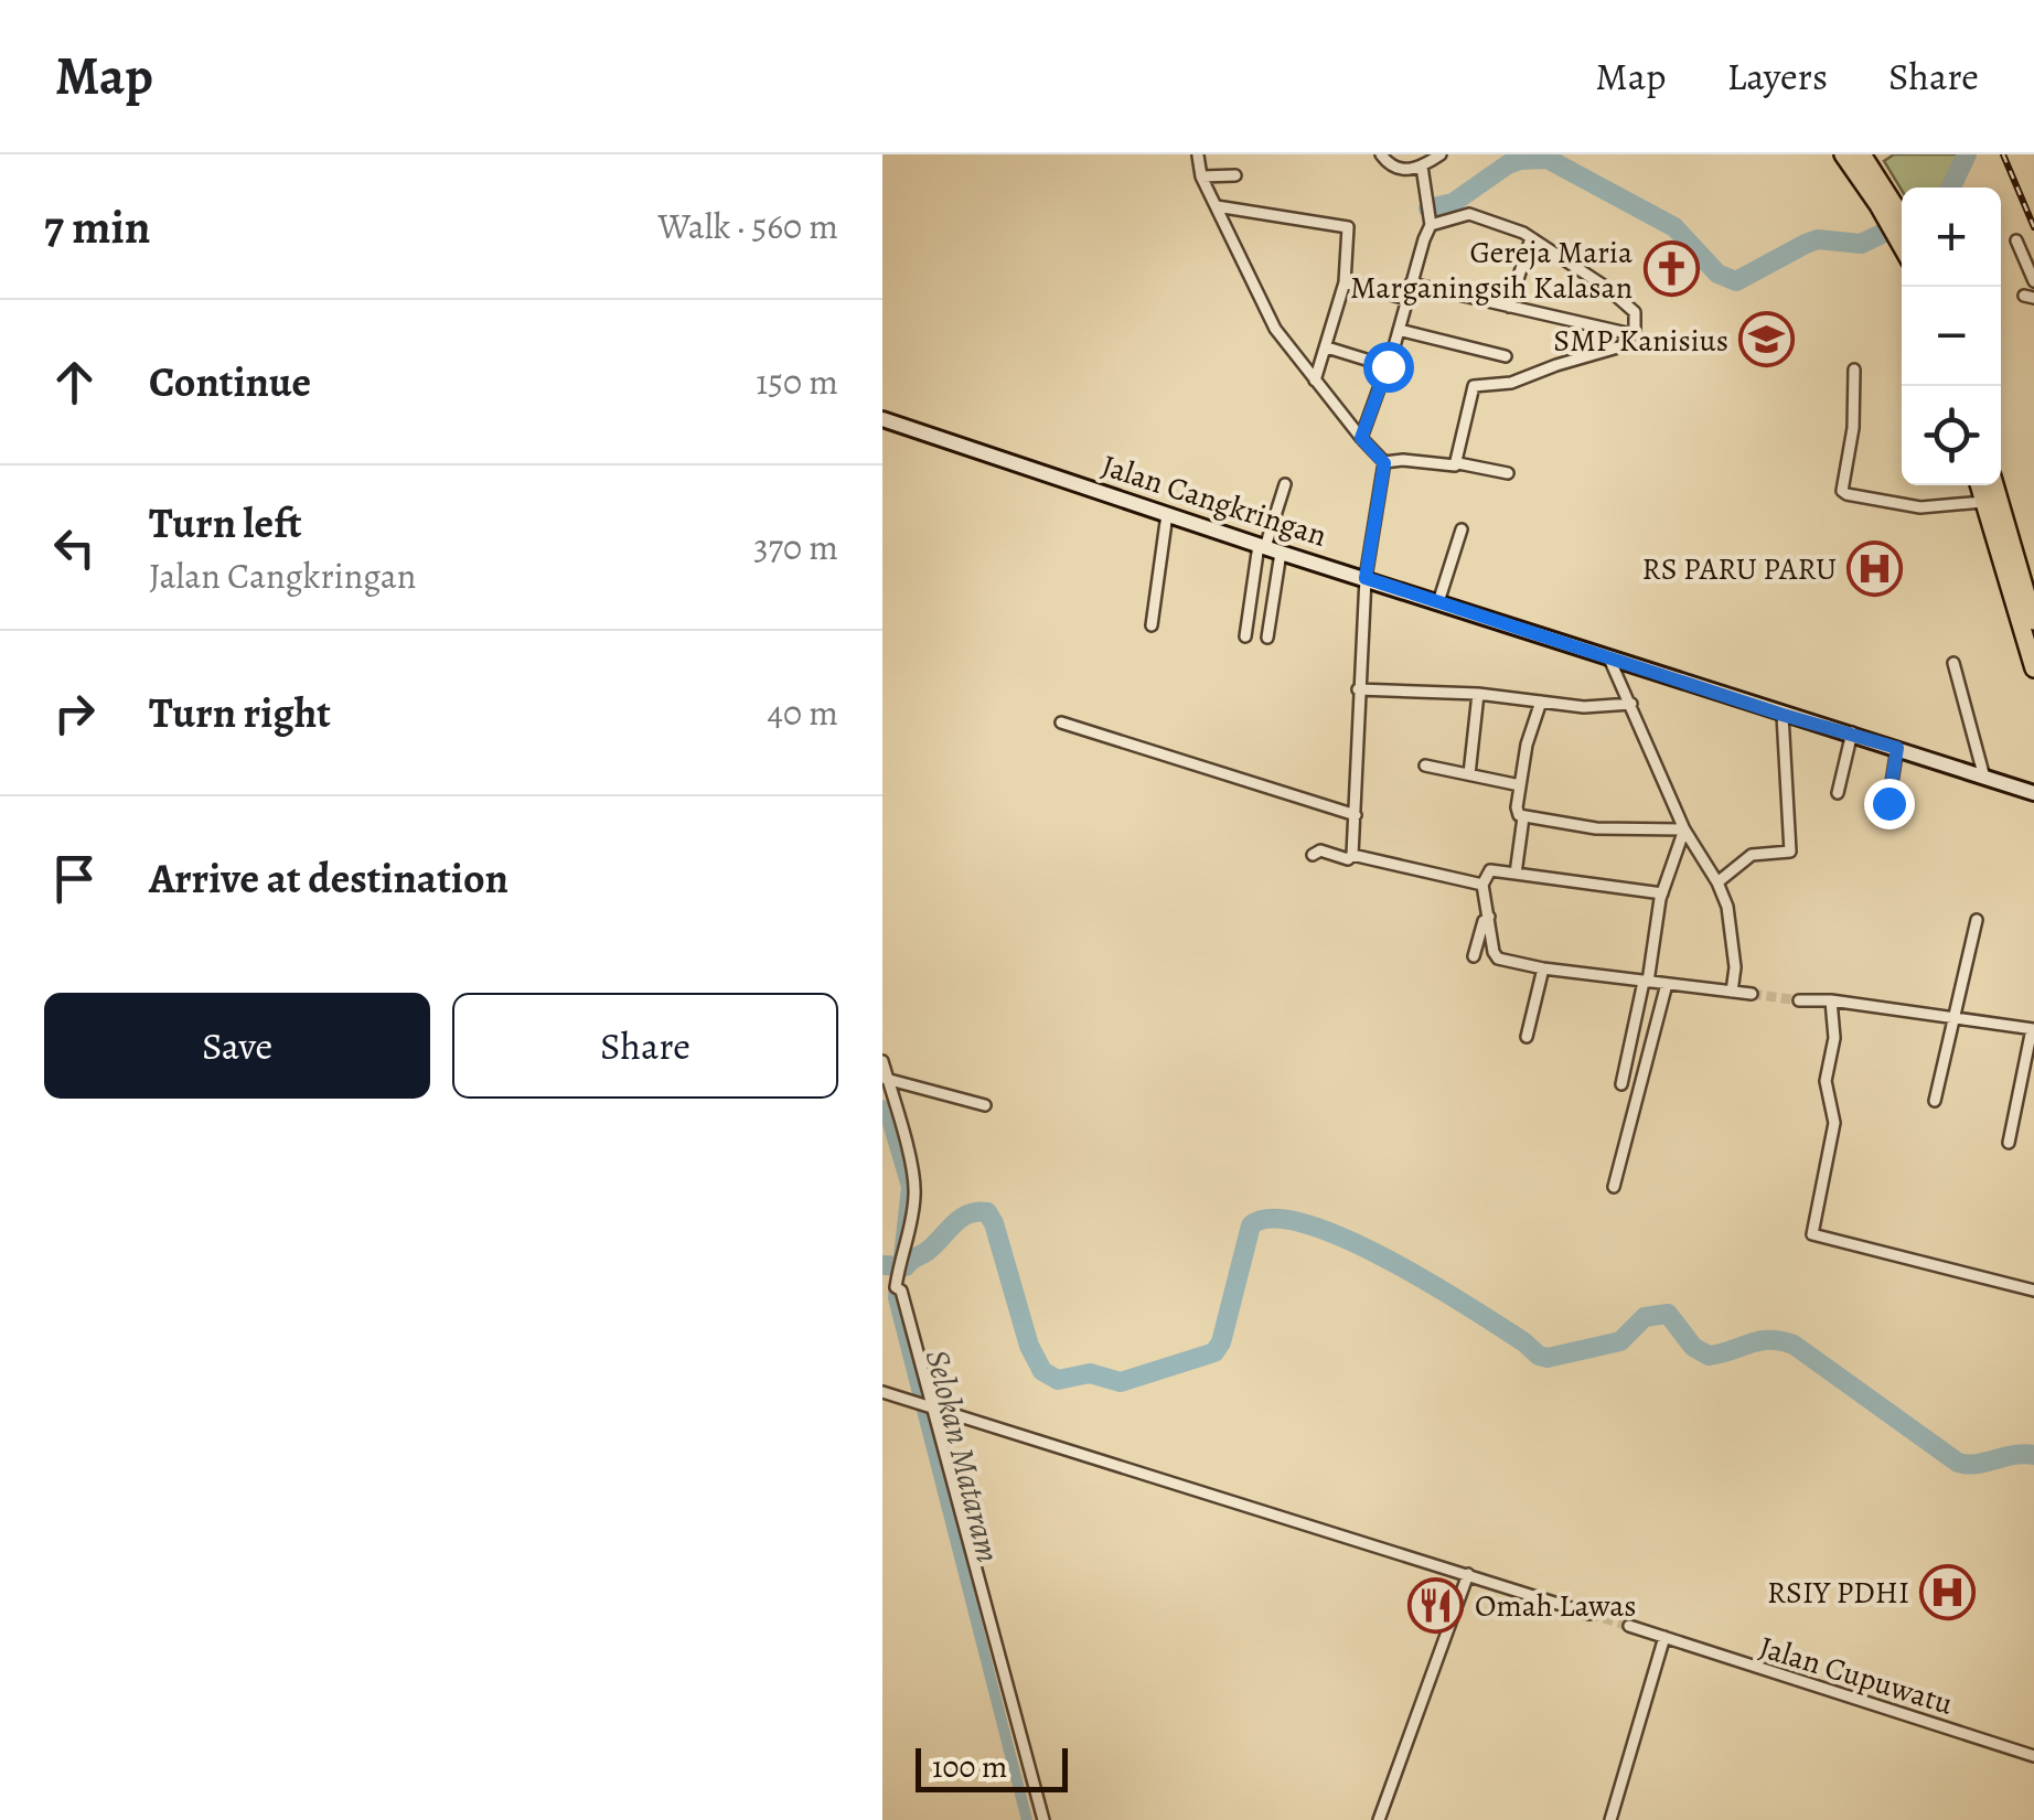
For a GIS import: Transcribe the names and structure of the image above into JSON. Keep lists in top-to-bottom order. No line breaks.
{"streets":{"main road":["Jalan Cangkringan"],"street":["Jalan Cupuwatu"]},"water":["Selokan Mataram"],"places":{"church":["Gereja Maria Marganingsih Kalasan"],"school or university":["SMP Kanisius"],"hospital":["RS PARU PARU","RSIY PDHI"],"restaurant":["Omah Lawas"]},"scale_bar":"100 m","page":{"header":"Map","nav":["Map","Layers","Share"],"heading":["7 min","Walk · 560 m"],"map_buttons":["+","−"],"list":[["Continue","150 m"],["Turn left","Jalan Cangkringan","370 m"],["Turn right","40 m"],"Arrive at destination"],"buttons":["Save","Share"],"scale":"100 m"}}
